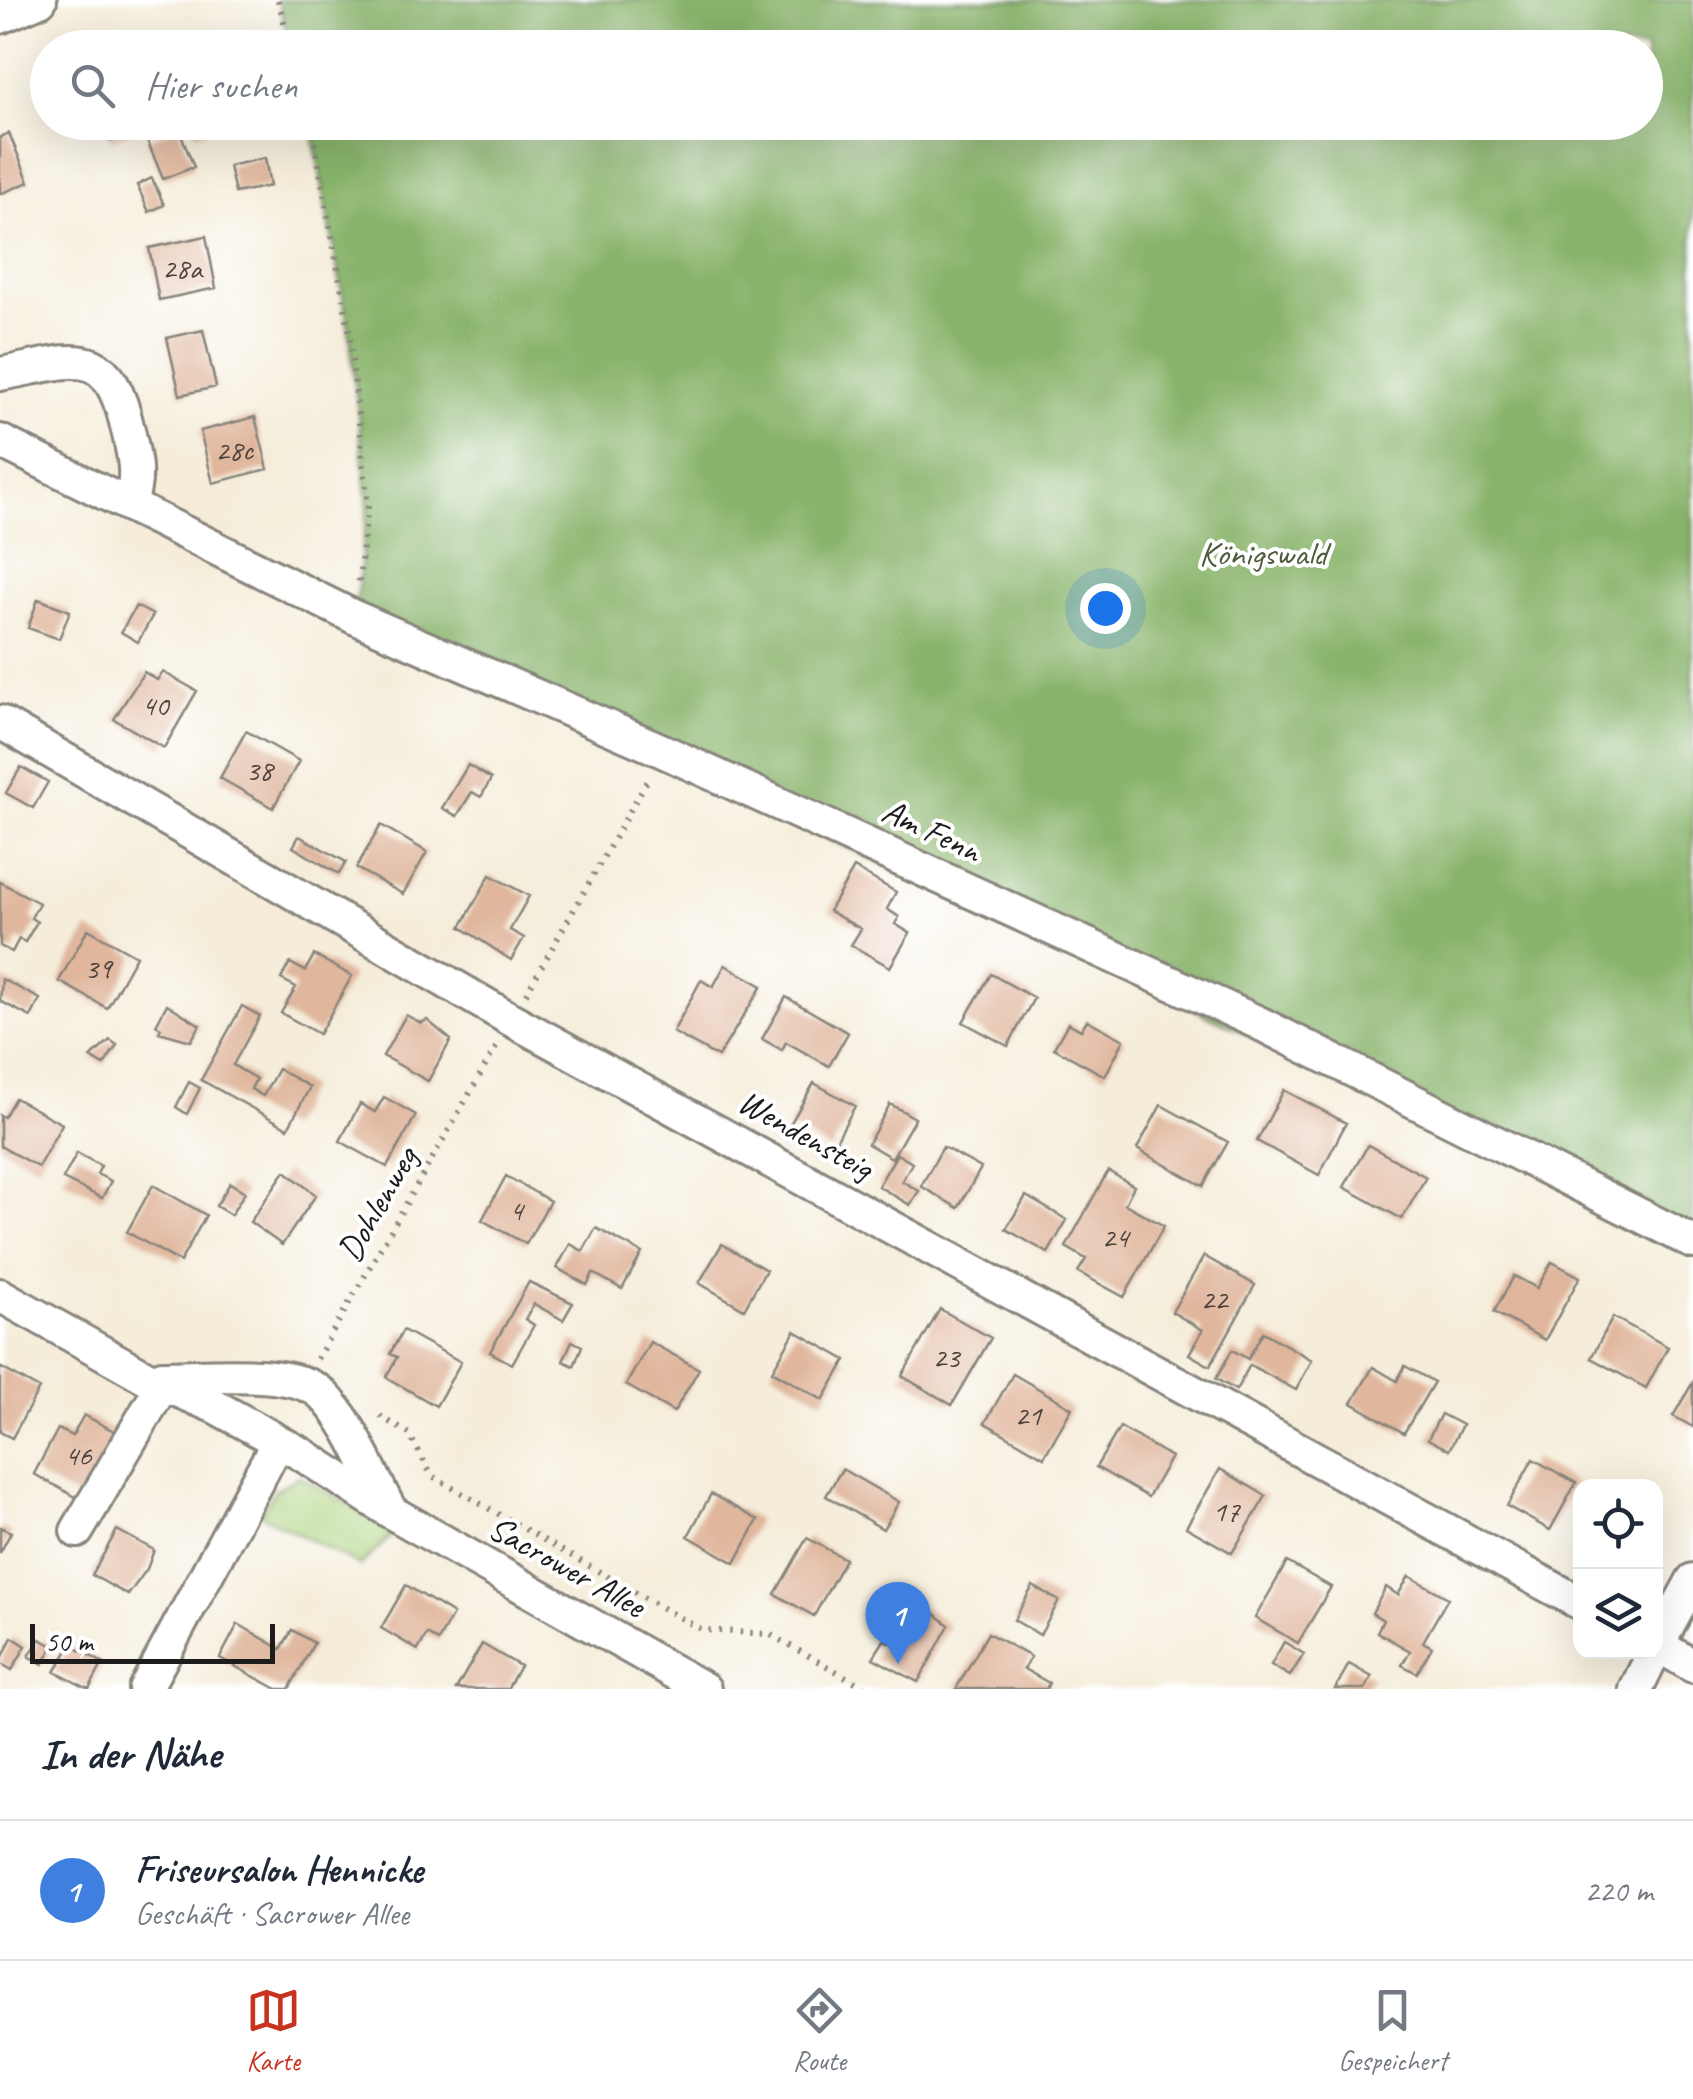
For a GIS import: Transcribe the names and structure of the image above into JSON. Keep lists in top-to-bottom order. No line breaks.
{"streets":{"street":["Am Fenn","Wendensteig","Sacrower Allee"],"path":["Dohlenweg"]},"crossings":[["Dohlenweg","Sacrower Allee"]],"parks":["Königswald"],"house_numbers":["28a","28c","40","38","39","4","24","22","23","21","46","17"],"scale_bar":"50 m","page":{"search":"Hier suchen","pins":"1","scale":"50 m","heading":"In der Nähe","list":[{"mark":"1","name":"Friseursalon Hennicke","note":"Geschäft · Sacrower Allee","value":"220 m"}],"nav":["Karte","Route","Gespeichert"]}}
